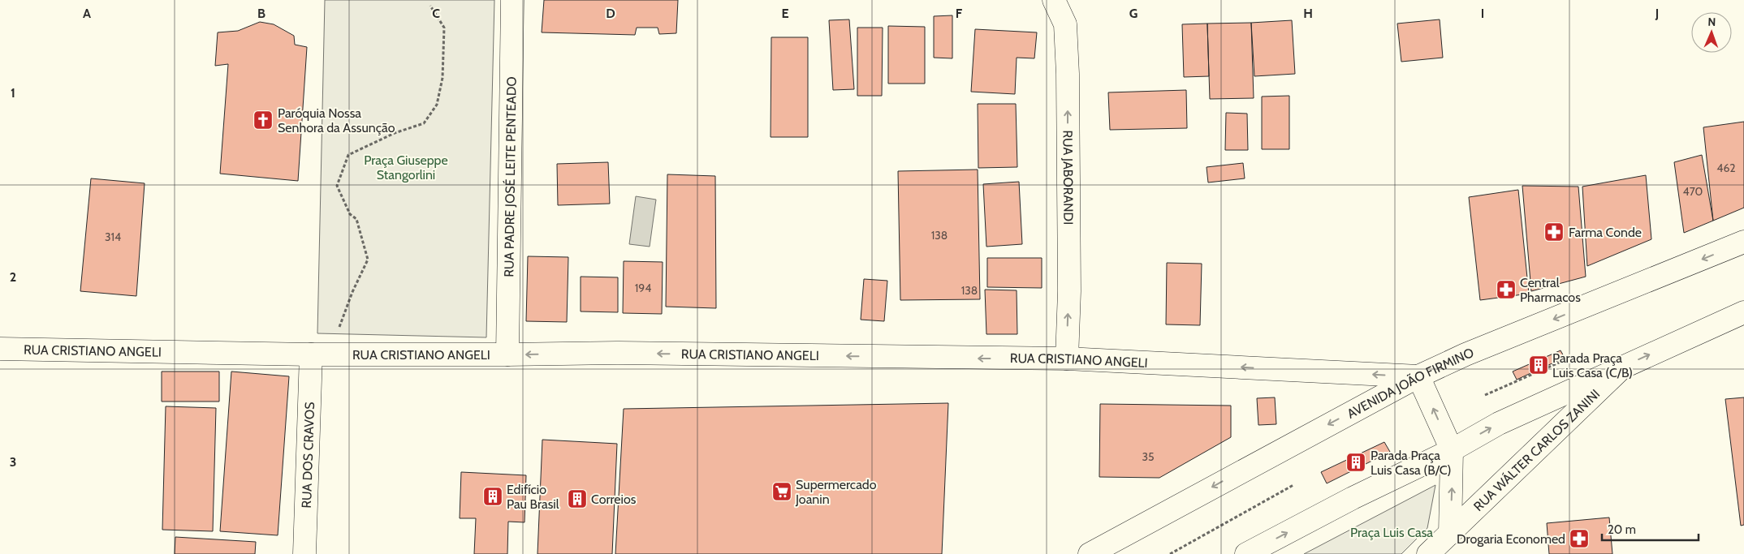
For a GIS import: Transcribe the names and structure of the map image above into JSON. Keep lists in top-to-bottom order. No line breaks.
{"streets":{"street":["RUA PADRE JOSÉ LEITE PENTEADO","RUA JABORANDI","RUA CRISTIANO ANGELI","AVENIDA JOÃO FIRMINO","RUA WÁLTER CARLOS ZANINI","RUA DOS CRAVOS"]},"crossings":[["RUA PADRE JOSÉ LEITE PENTEADO","RUA CRISTIANO ANGELI"],["RUA JABORANDI","RUA CRISTIANO ANGELI"],["RUA CRISTIANO ANGELI","AVENIDA JOÃO FIRMINO"],["RUA CRISTIANO ANGELI","RUA DOS CRAVOS"]],"one_way":["RUA JABORANDI","RUA CRISTIANO ANGELI"],"parks":["Praça Giuseppe Stangorlini","Praça Luis Casa"],"places":{"church":["Paróquia Nossa Senhora da Assunção"],"pharmacy":["Farma Conde","Central Pharmacos","Drogaria Economed"],"building":["Parada Praça Luis Casa (C/B)","Parada Praça Luis Casa (B/C)","Edifício Pau Brasil","Correios"],"supermarket":["Supermercado Joanin"]},"house_numbers":["462","470","138","314","194","138","35"],"scale_bar":"20 m","north":"top","grid":{"columns":["A","B","C","D","E","F","G","H","I","J"],"rows":["1","2","3"]}}
